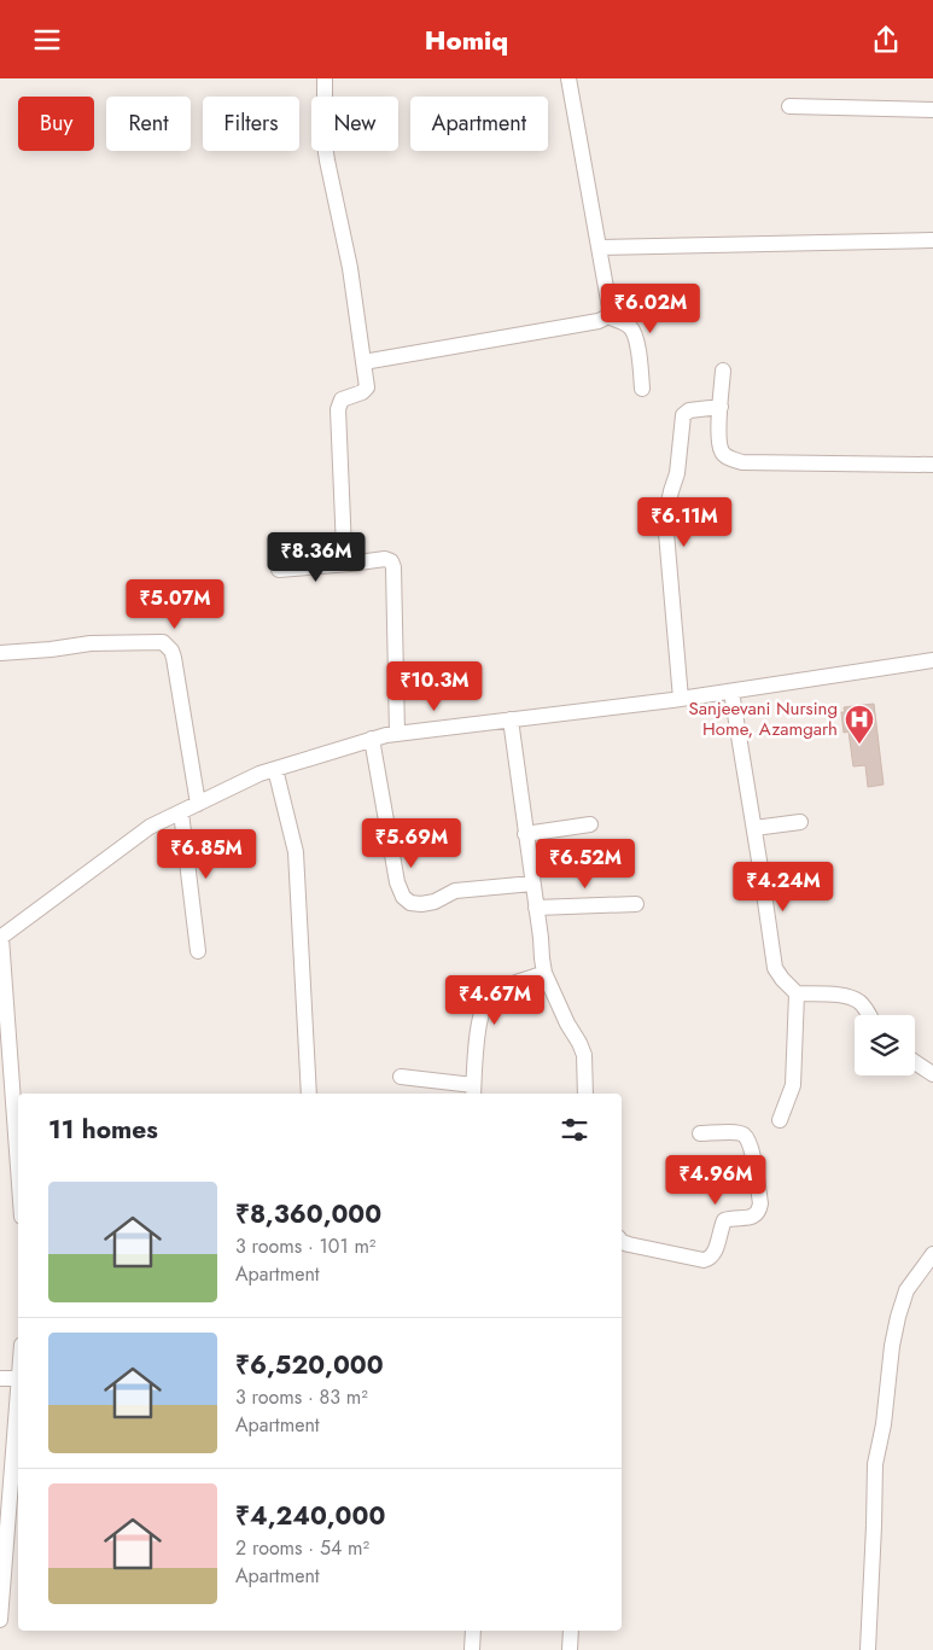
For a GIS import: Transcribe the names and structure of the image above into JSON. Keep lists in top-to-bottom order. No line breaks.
{"places":{"hospital":["Sanjeevani Nursing Home, Azamgarh"]},"page":{"header":"Homiq","chip":["Buy","Rent","Filters","New","Apartment"],"price":["₹6.02M","₹6.11M","₹8.36M","₹5.07M","₹10.3M","₹5.69M","₹6.85M","₹6.52M","₹4.24M","₹4.67M","₹4.96M"],"heading":"11 homes","list":[{"name":"₹8,360,000","note":"3 rooms · 101 m² · Apartment"},{"name":"₹6,520,000","note":"3 rooms · 83 m² · Apartment"},{"name":"₹4,240,000","note":"2 rooms · 54 m² · Apartment"}]}}
